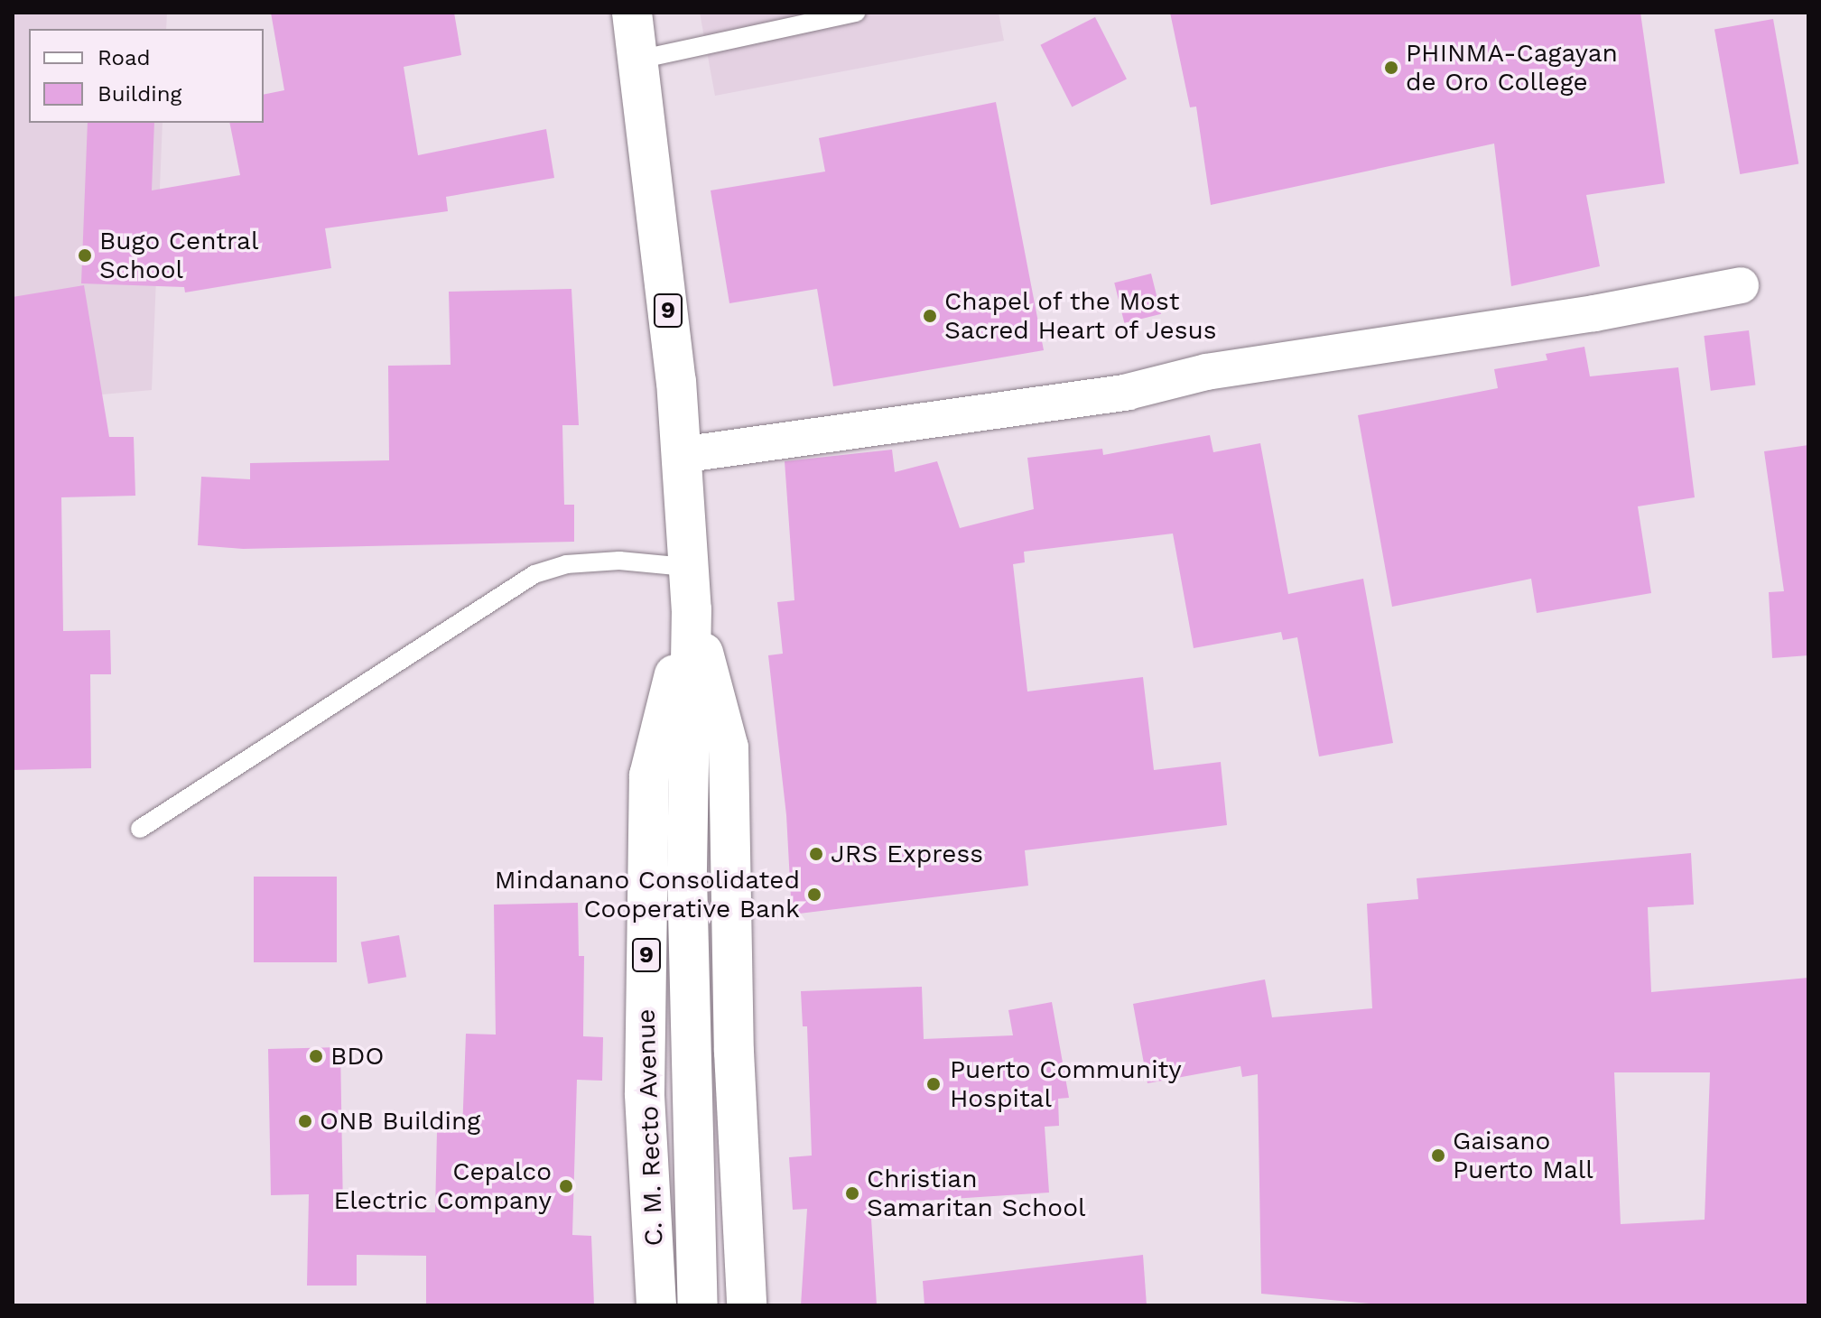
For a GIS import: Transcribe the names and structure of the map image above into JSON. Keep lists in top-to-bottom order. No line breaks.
{"streets":{"highway":["9","C. M. Recto Avenue"]},"places":["PHINMA-Cagayan de Oro College","Bugo Central School","Chapel of the Most Sacred Heart of Jesus","JRS Express","Mindanano Consolidated Cooperative Bank","BDO","Puerto Community Hospital","ONB Building","Gaisano Puerto Mall","Cepalco Electric Company","Christian Samaritan School"],"legend":["Road","Building"]}
